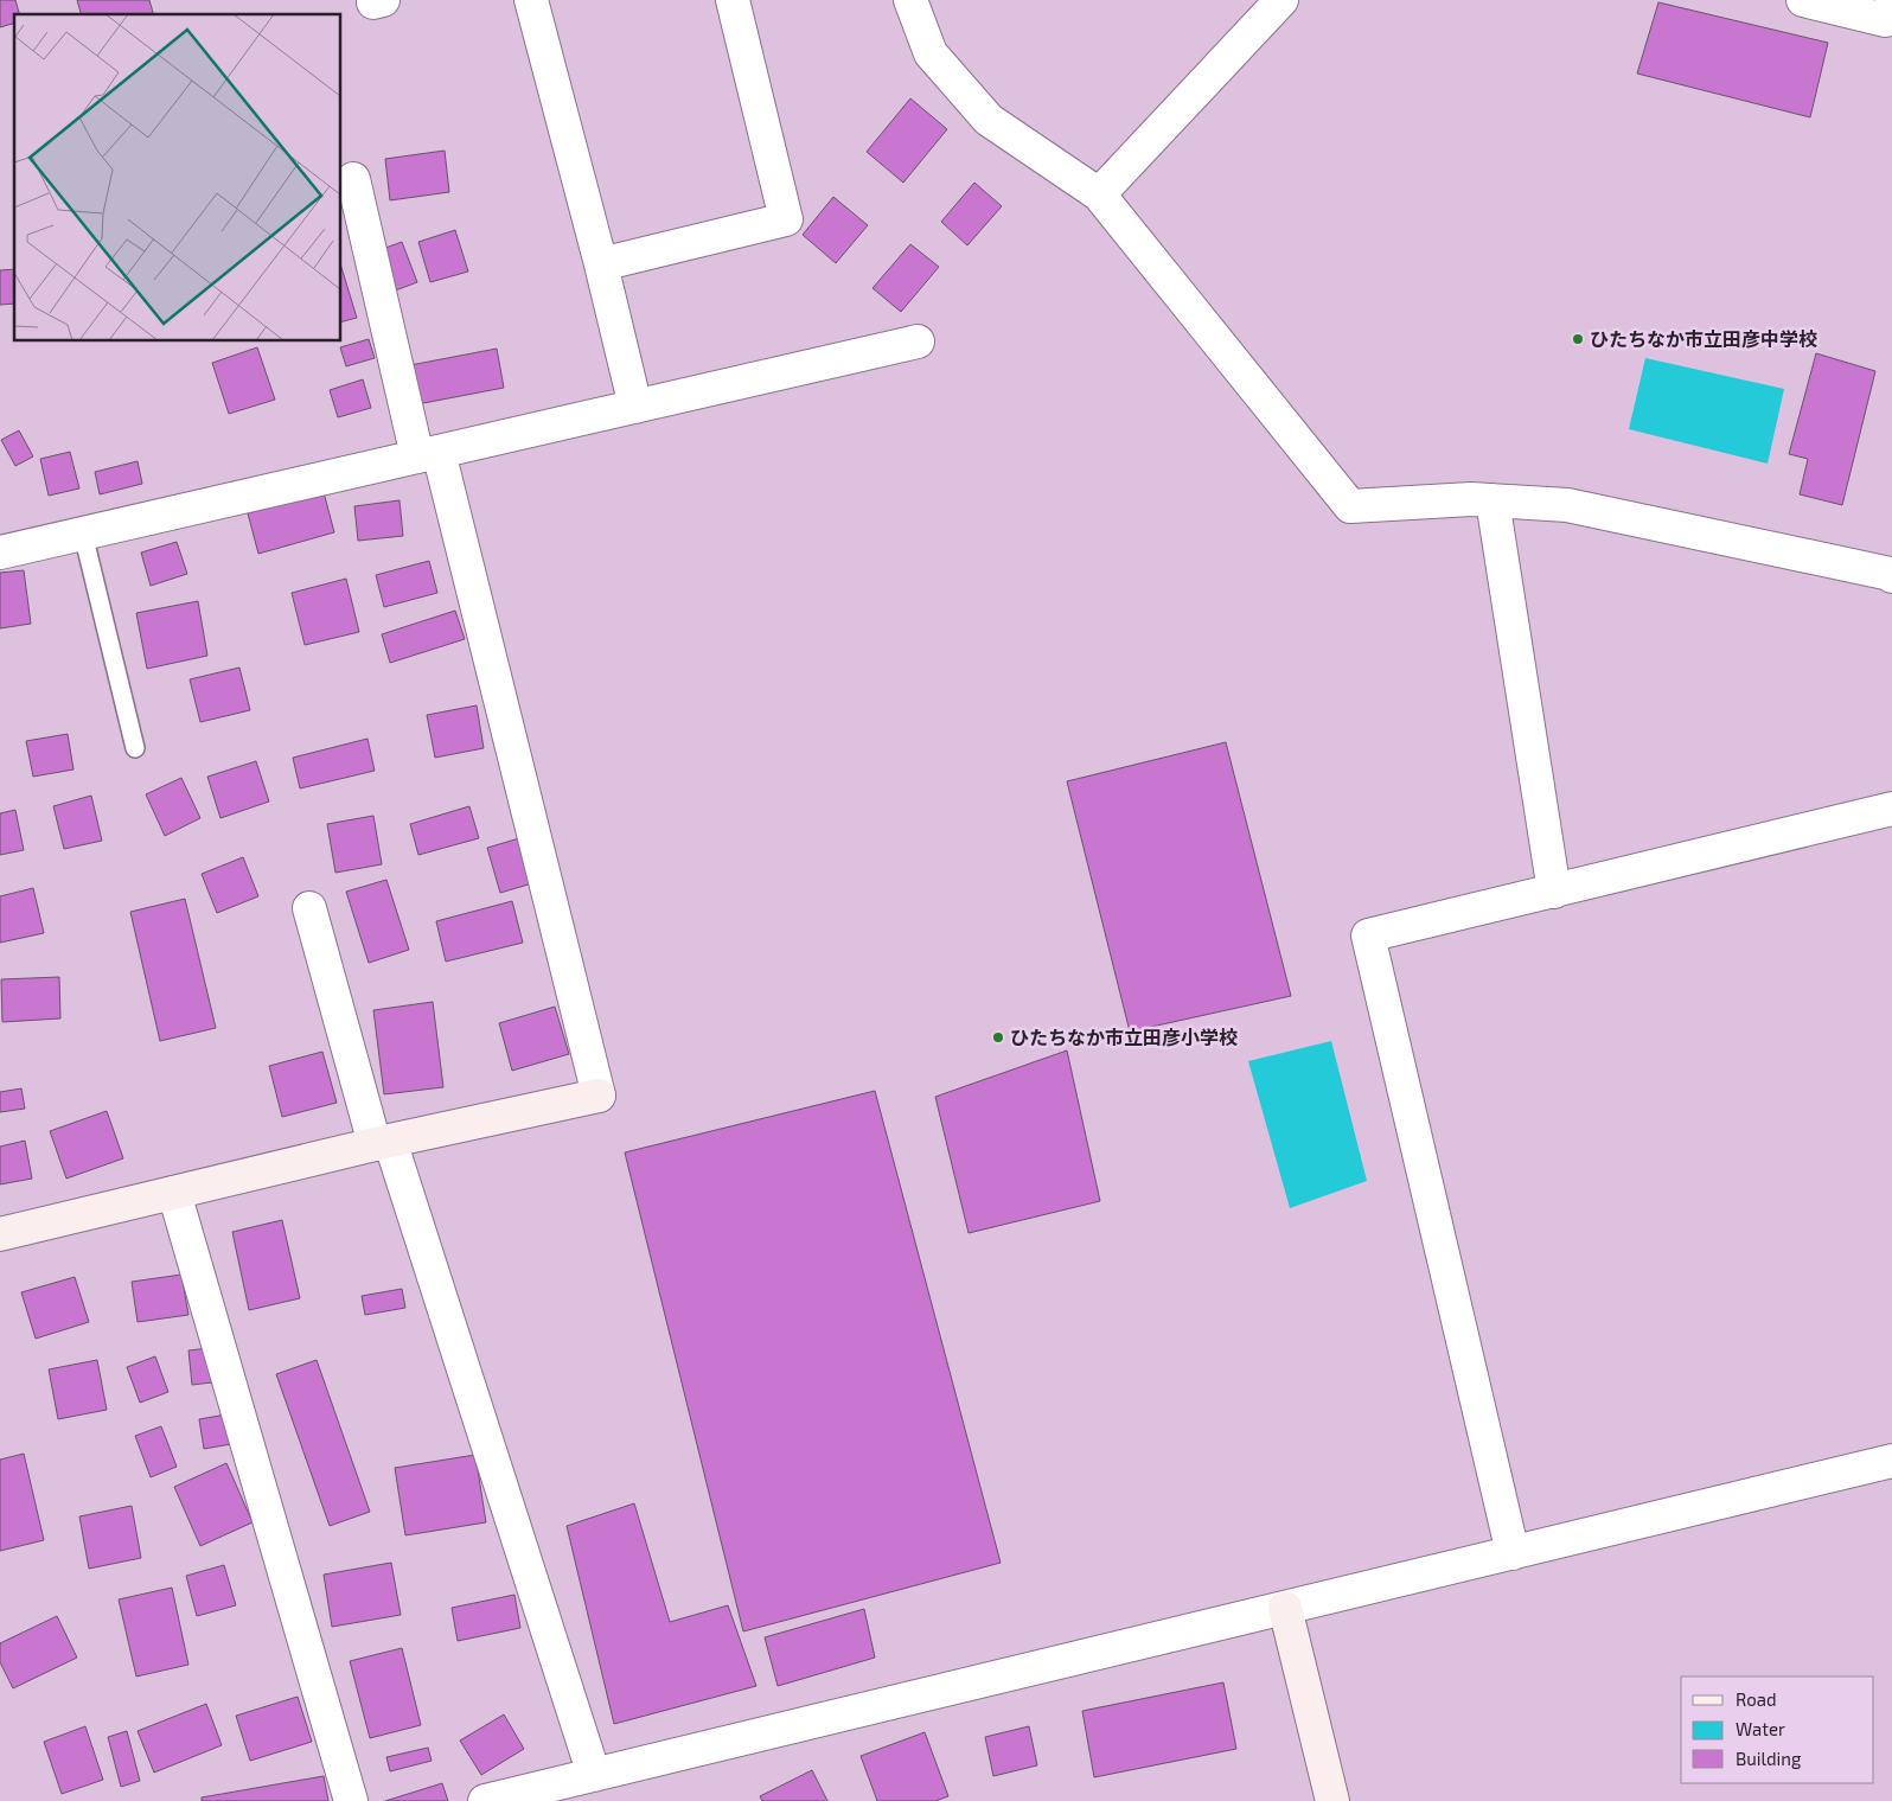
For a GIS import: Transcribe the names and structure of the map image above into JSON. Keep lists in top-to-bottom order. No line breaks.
{"places":["ひたちなか市立田彦中学校","ひたちなか市立田彦小学校"],"legend":["Road","Water","Building"]}
